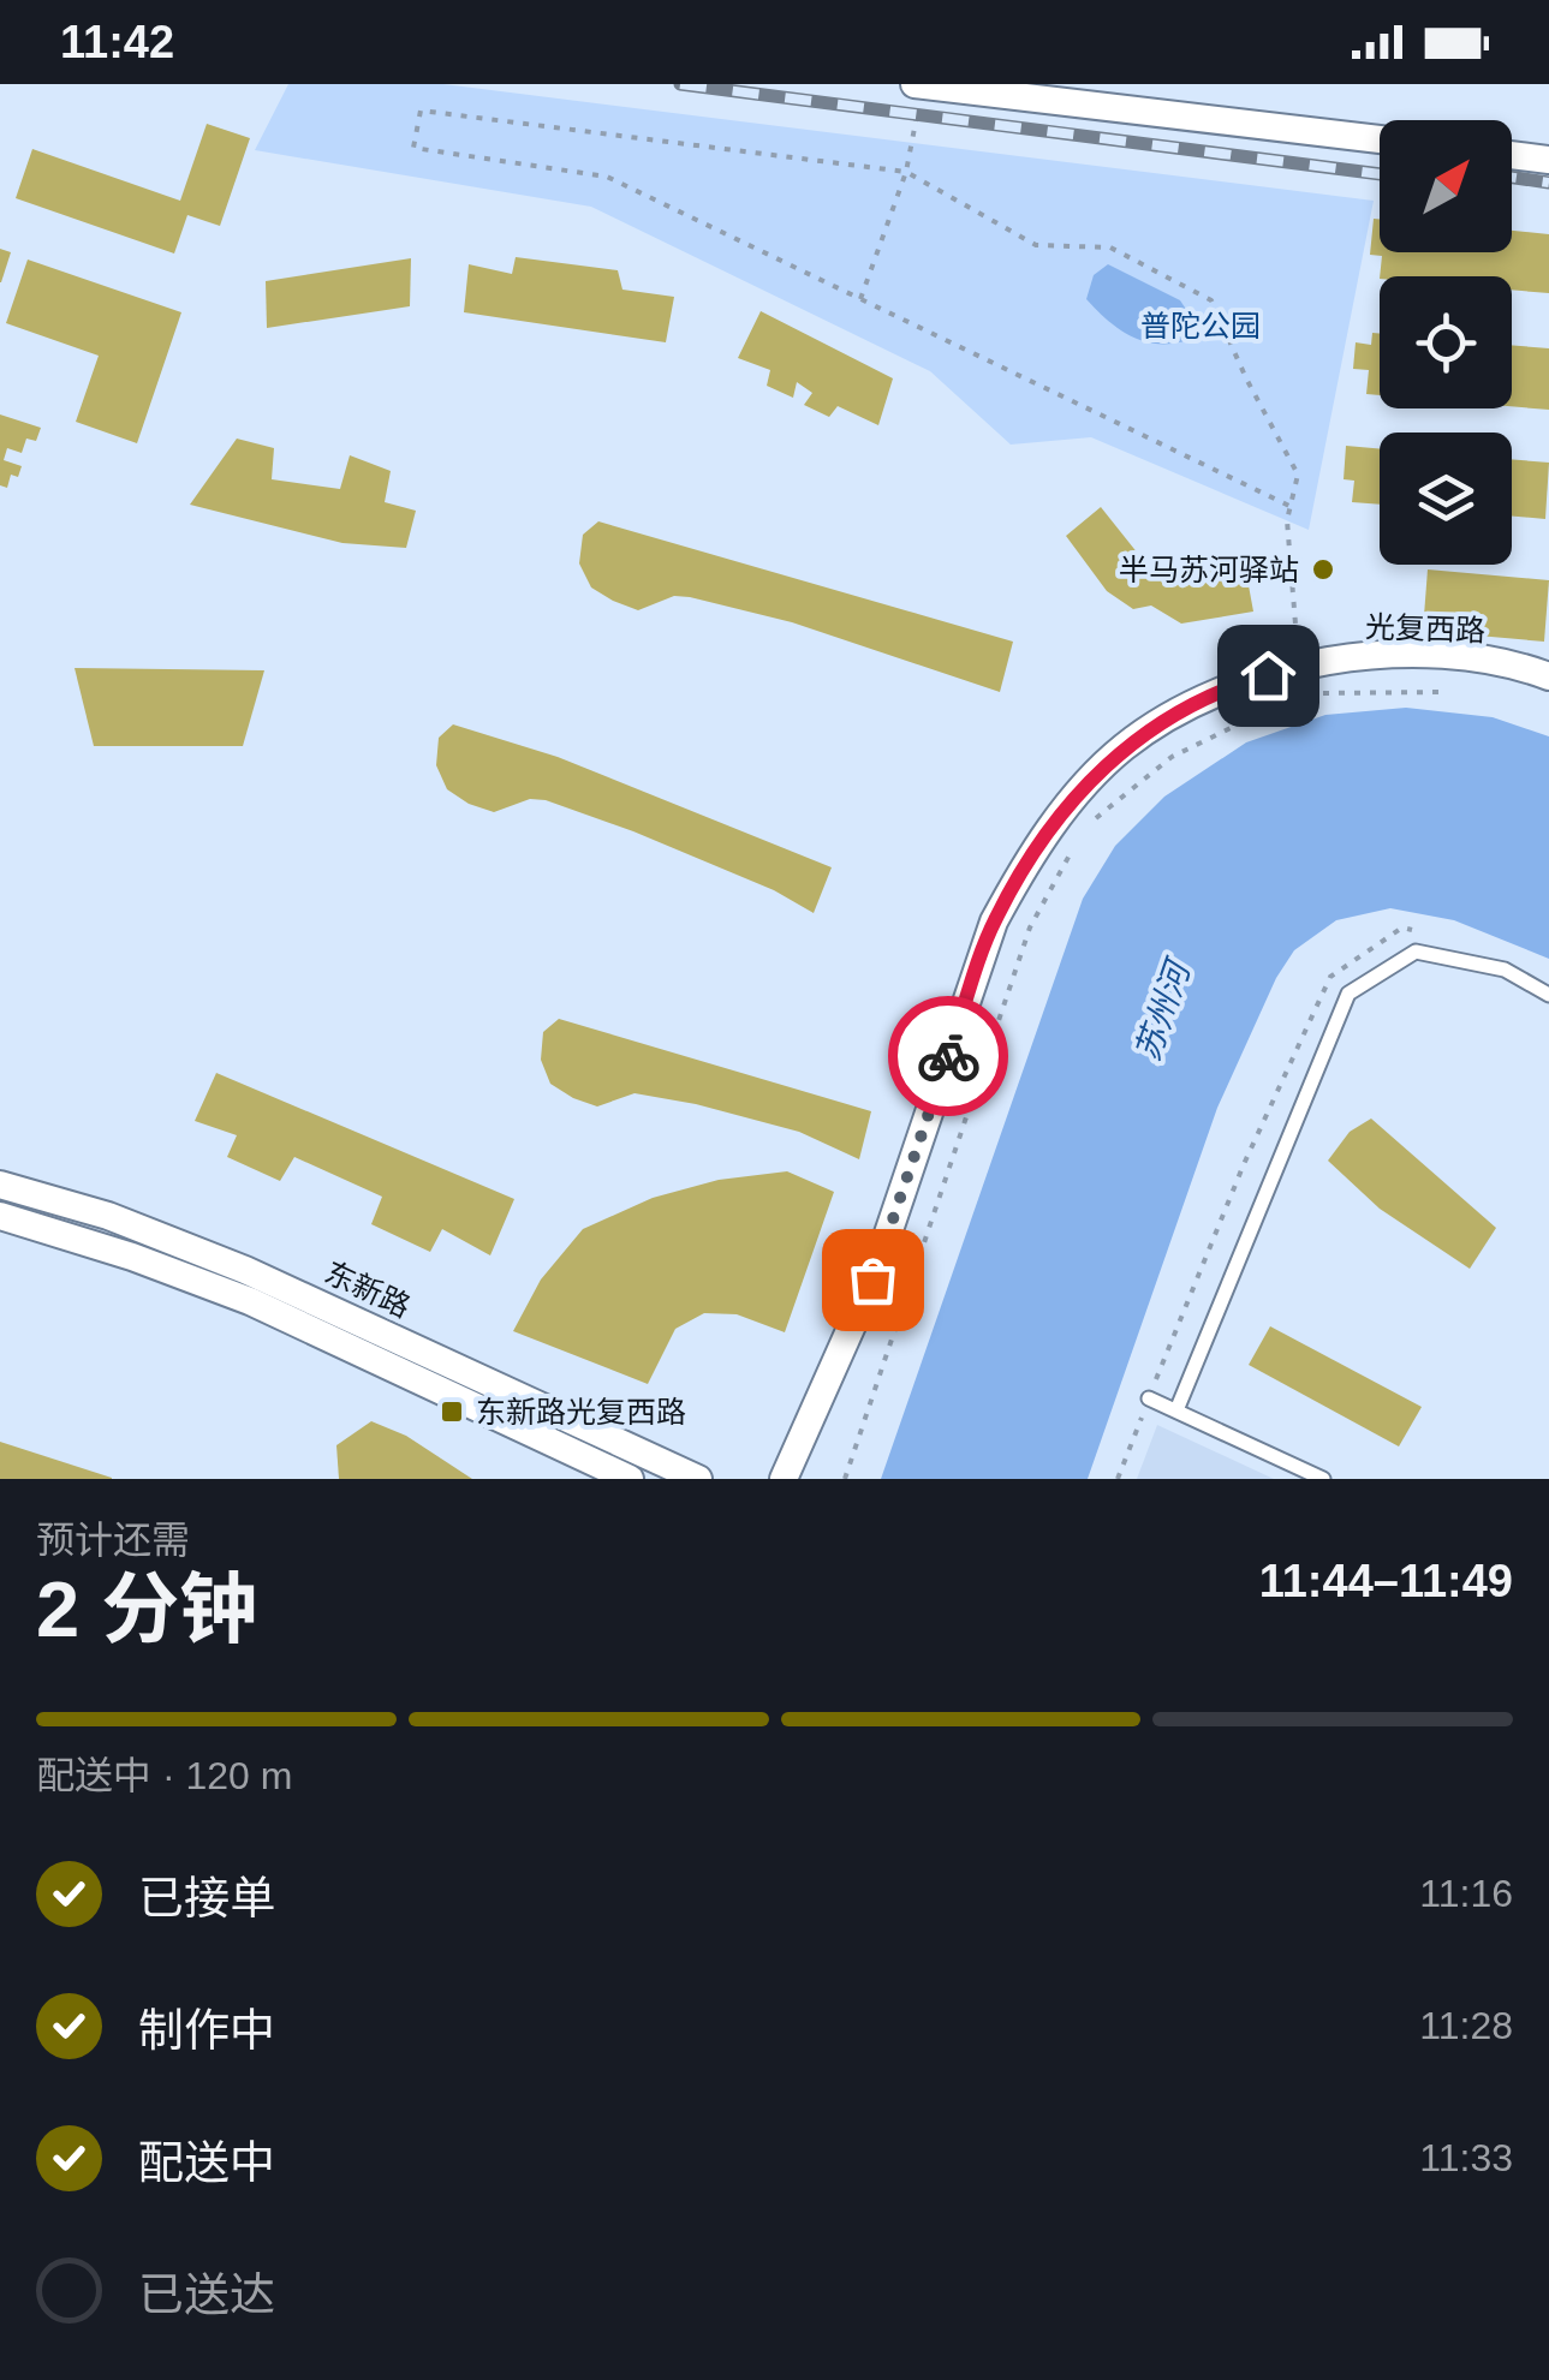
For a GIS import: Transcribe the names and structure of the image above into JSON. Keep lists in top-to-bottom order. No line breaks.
{"streets":{"street":["光复西路","东新路"]},"water":["苏州河"],"parks":["普陀公园"],"places":{"other":["半马苏河驿站"],"transit":["东新路光复西路"]},"north":"top right","page":{"status":"11:42","heading":["2 分钟","预计还需","11:44–11:49"],"bar":"配送中 · 120 m","list":[["已接单","11:16"],["制作中","11:28"],["配送中","11:33"],"已送达"]}}
